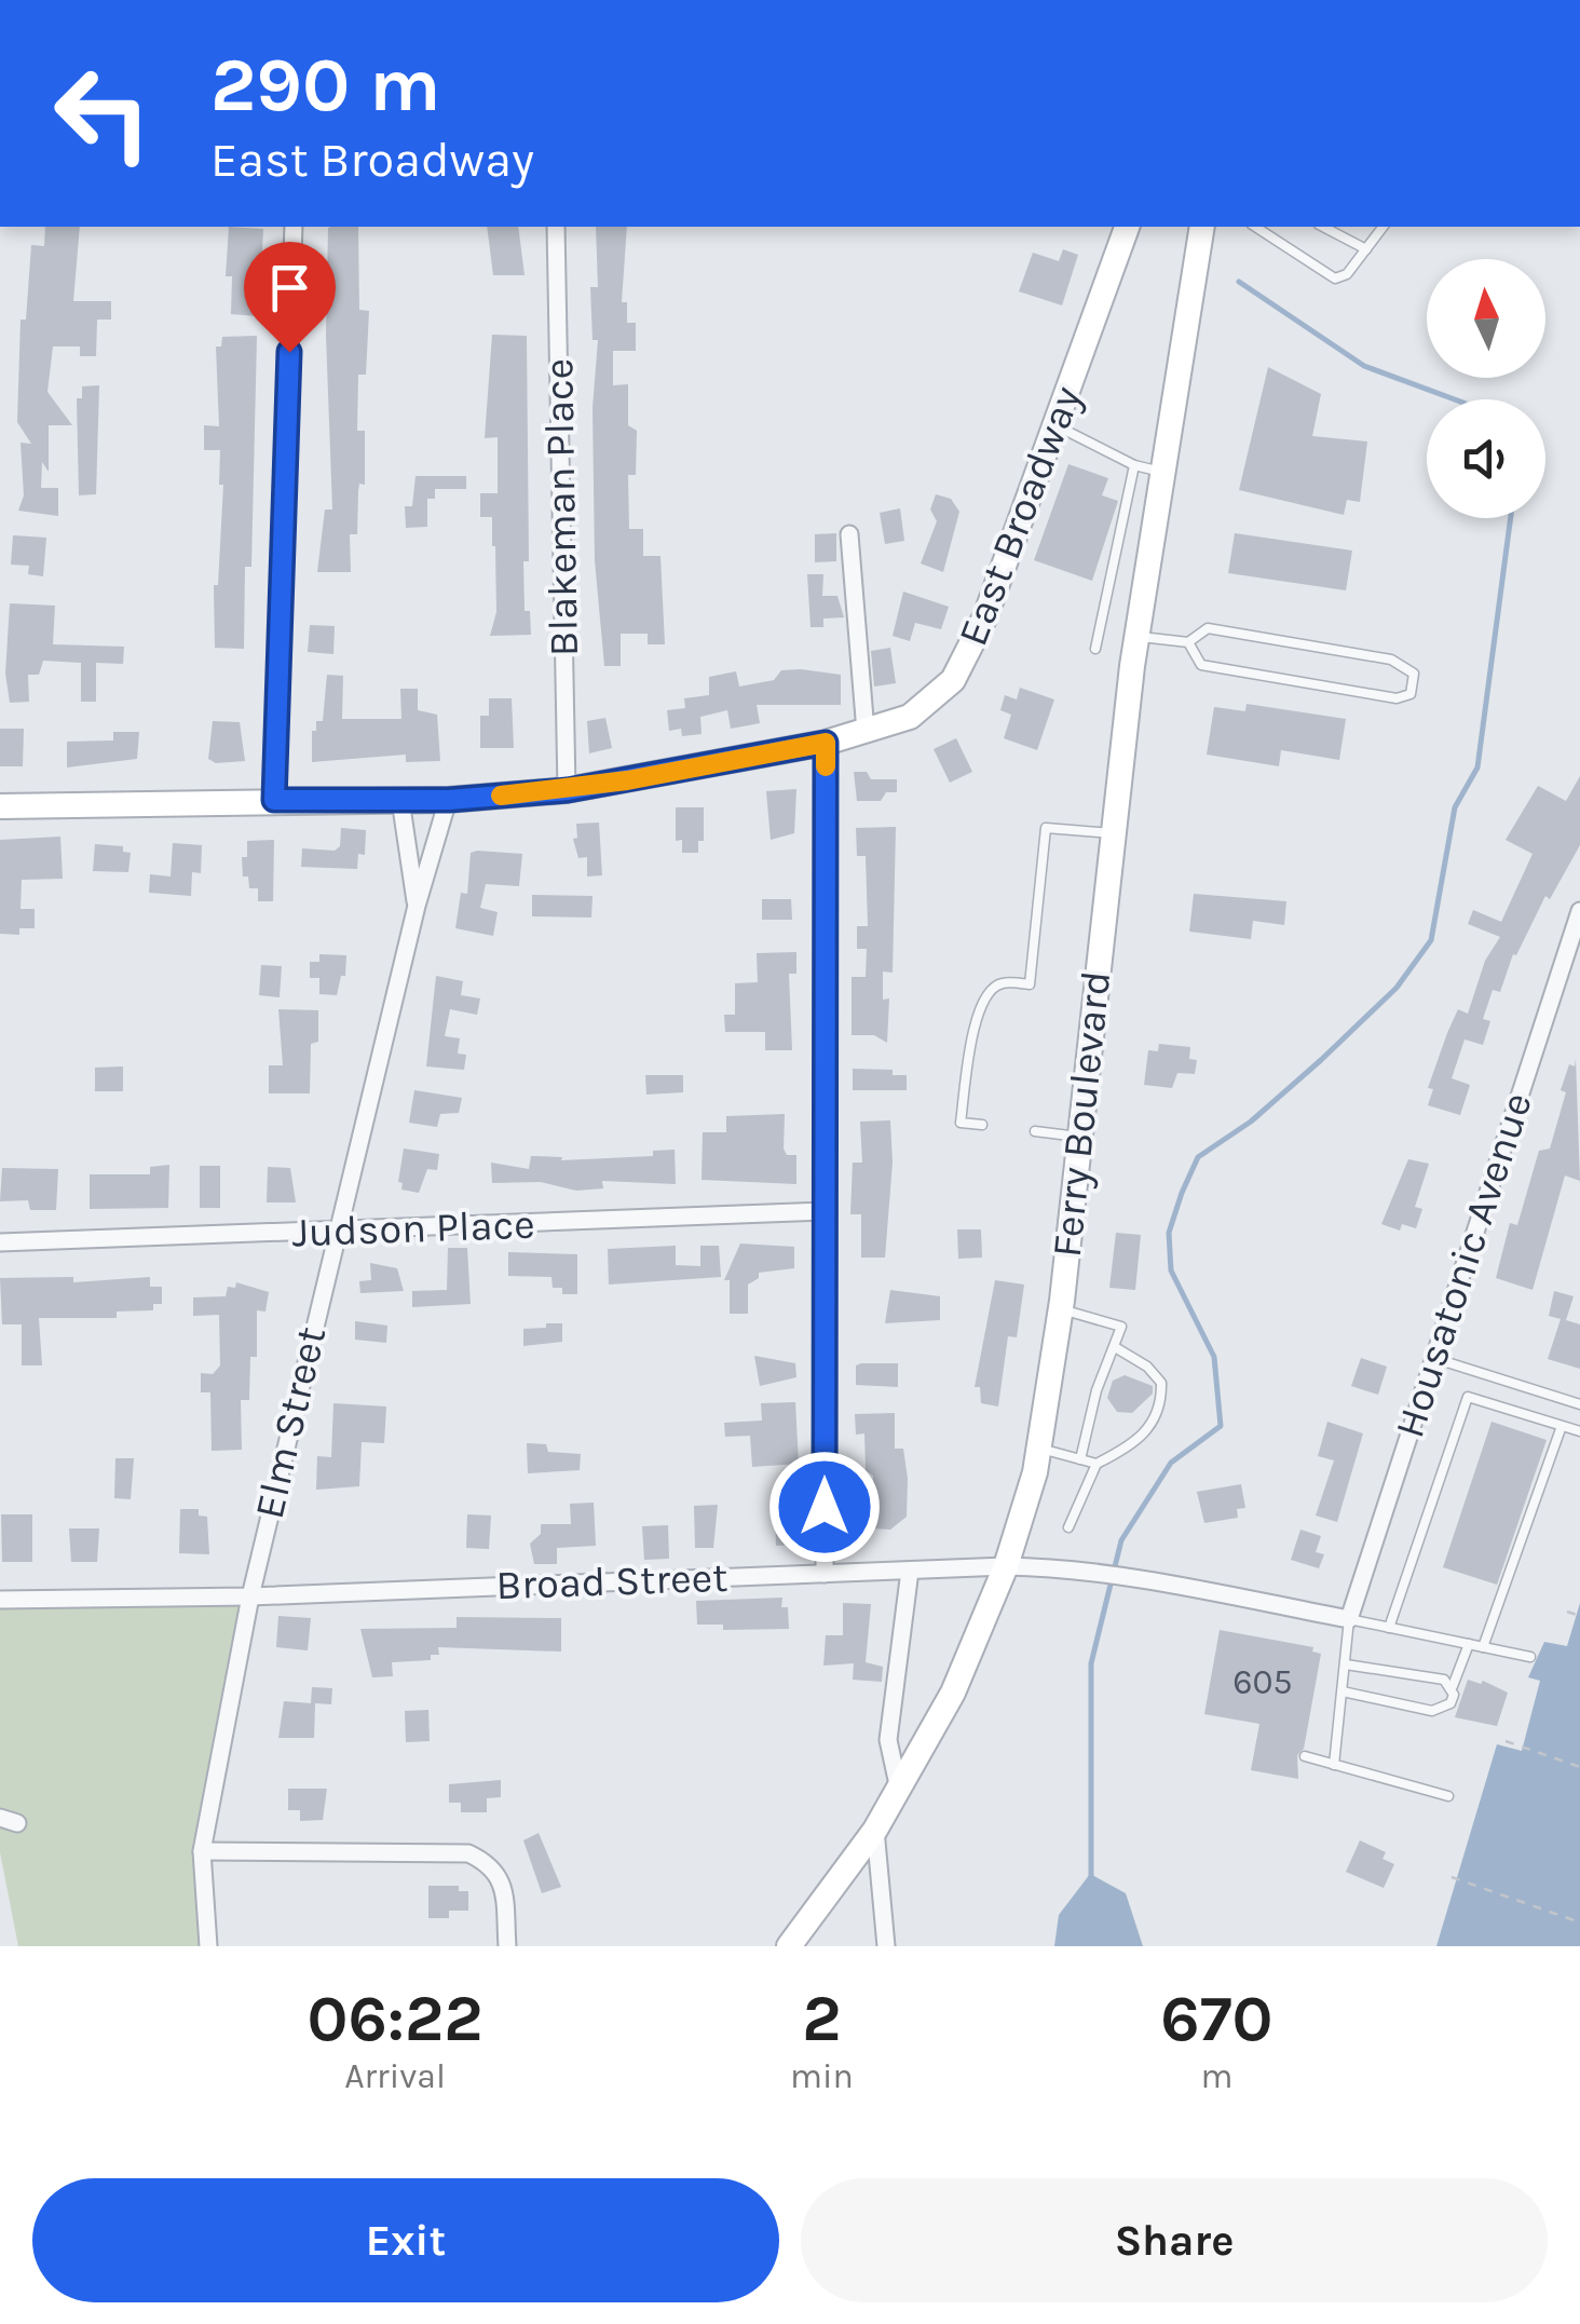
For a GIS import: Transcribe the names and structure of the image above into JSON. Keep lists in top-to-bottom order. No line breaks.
{"streets":{"main road":["East Broadway","Ferry Boulevard"],"street":["Blakeman Place","Judson Place","Housatonic Avenue","Elm Street","Broad Street"]},"crossings":[["Blakeman Place","East Broadway"],["East Broadway","Elm Street"],["Ferry Boulevard","Broad Street"],["Judson Place","Elm Street"],["Housatonic Avenue","Broad Street"],["Elm Street","Broad Street"]],"house_numbers":["605"],"north":"top","page":{"turn":["290 m","East Broadway"],"eta":["06:22","Arrival","2","min","670","m"],"buttons":["Exit","Share"]}}
